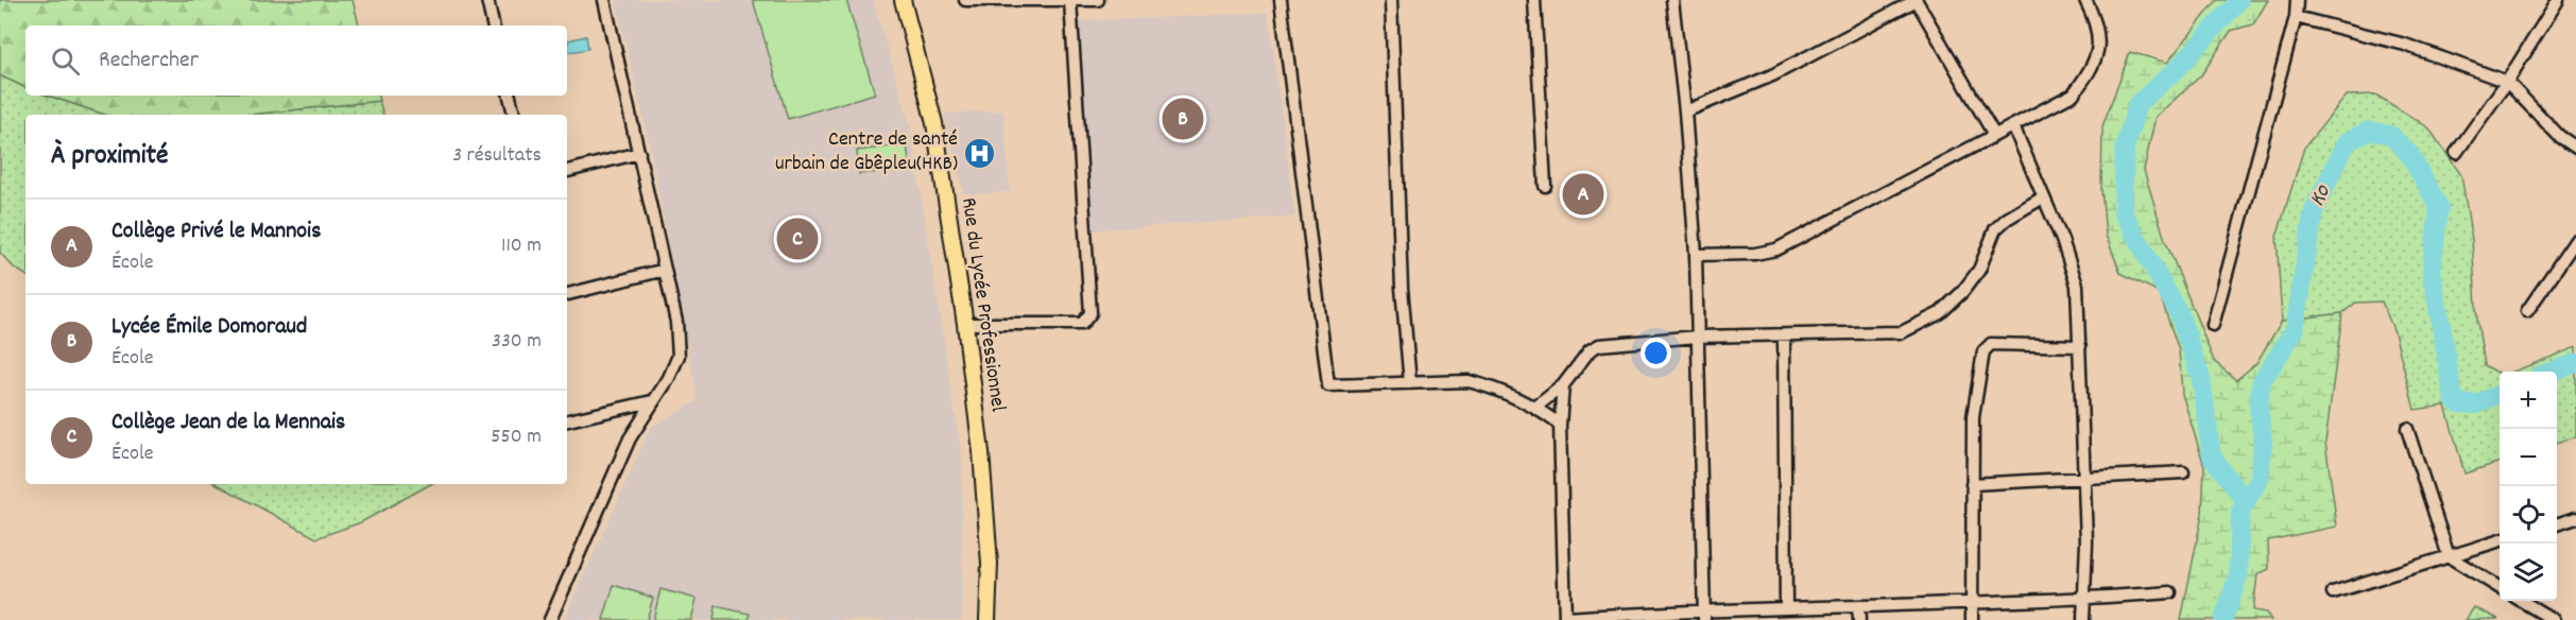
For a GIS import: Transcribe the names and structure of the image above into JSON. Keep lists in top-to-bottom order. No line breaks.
{"streets":{"main road":["Rue du Lycée Professionnel"]},"water":["Ko"],"places":{"hospital":["Centre de santé urbain de Gbêpleu(HKB)"]},"page":{"search":"Rechercher","pins":["B","A","C"],"heading":["À proximité","3 résultats"],"list":[{"mark":"A","name":"Collège Privé le Mannois","note":"École","value":"110 m"},{"mark":"B","name":"Lycée Émile Domoraud","note":"École","value":"330 m"},{"mark":"C","name":"Collège Jean de la Mennais","note":"École","value":"550 m"}],"map_buttons":["+","−"]}}
